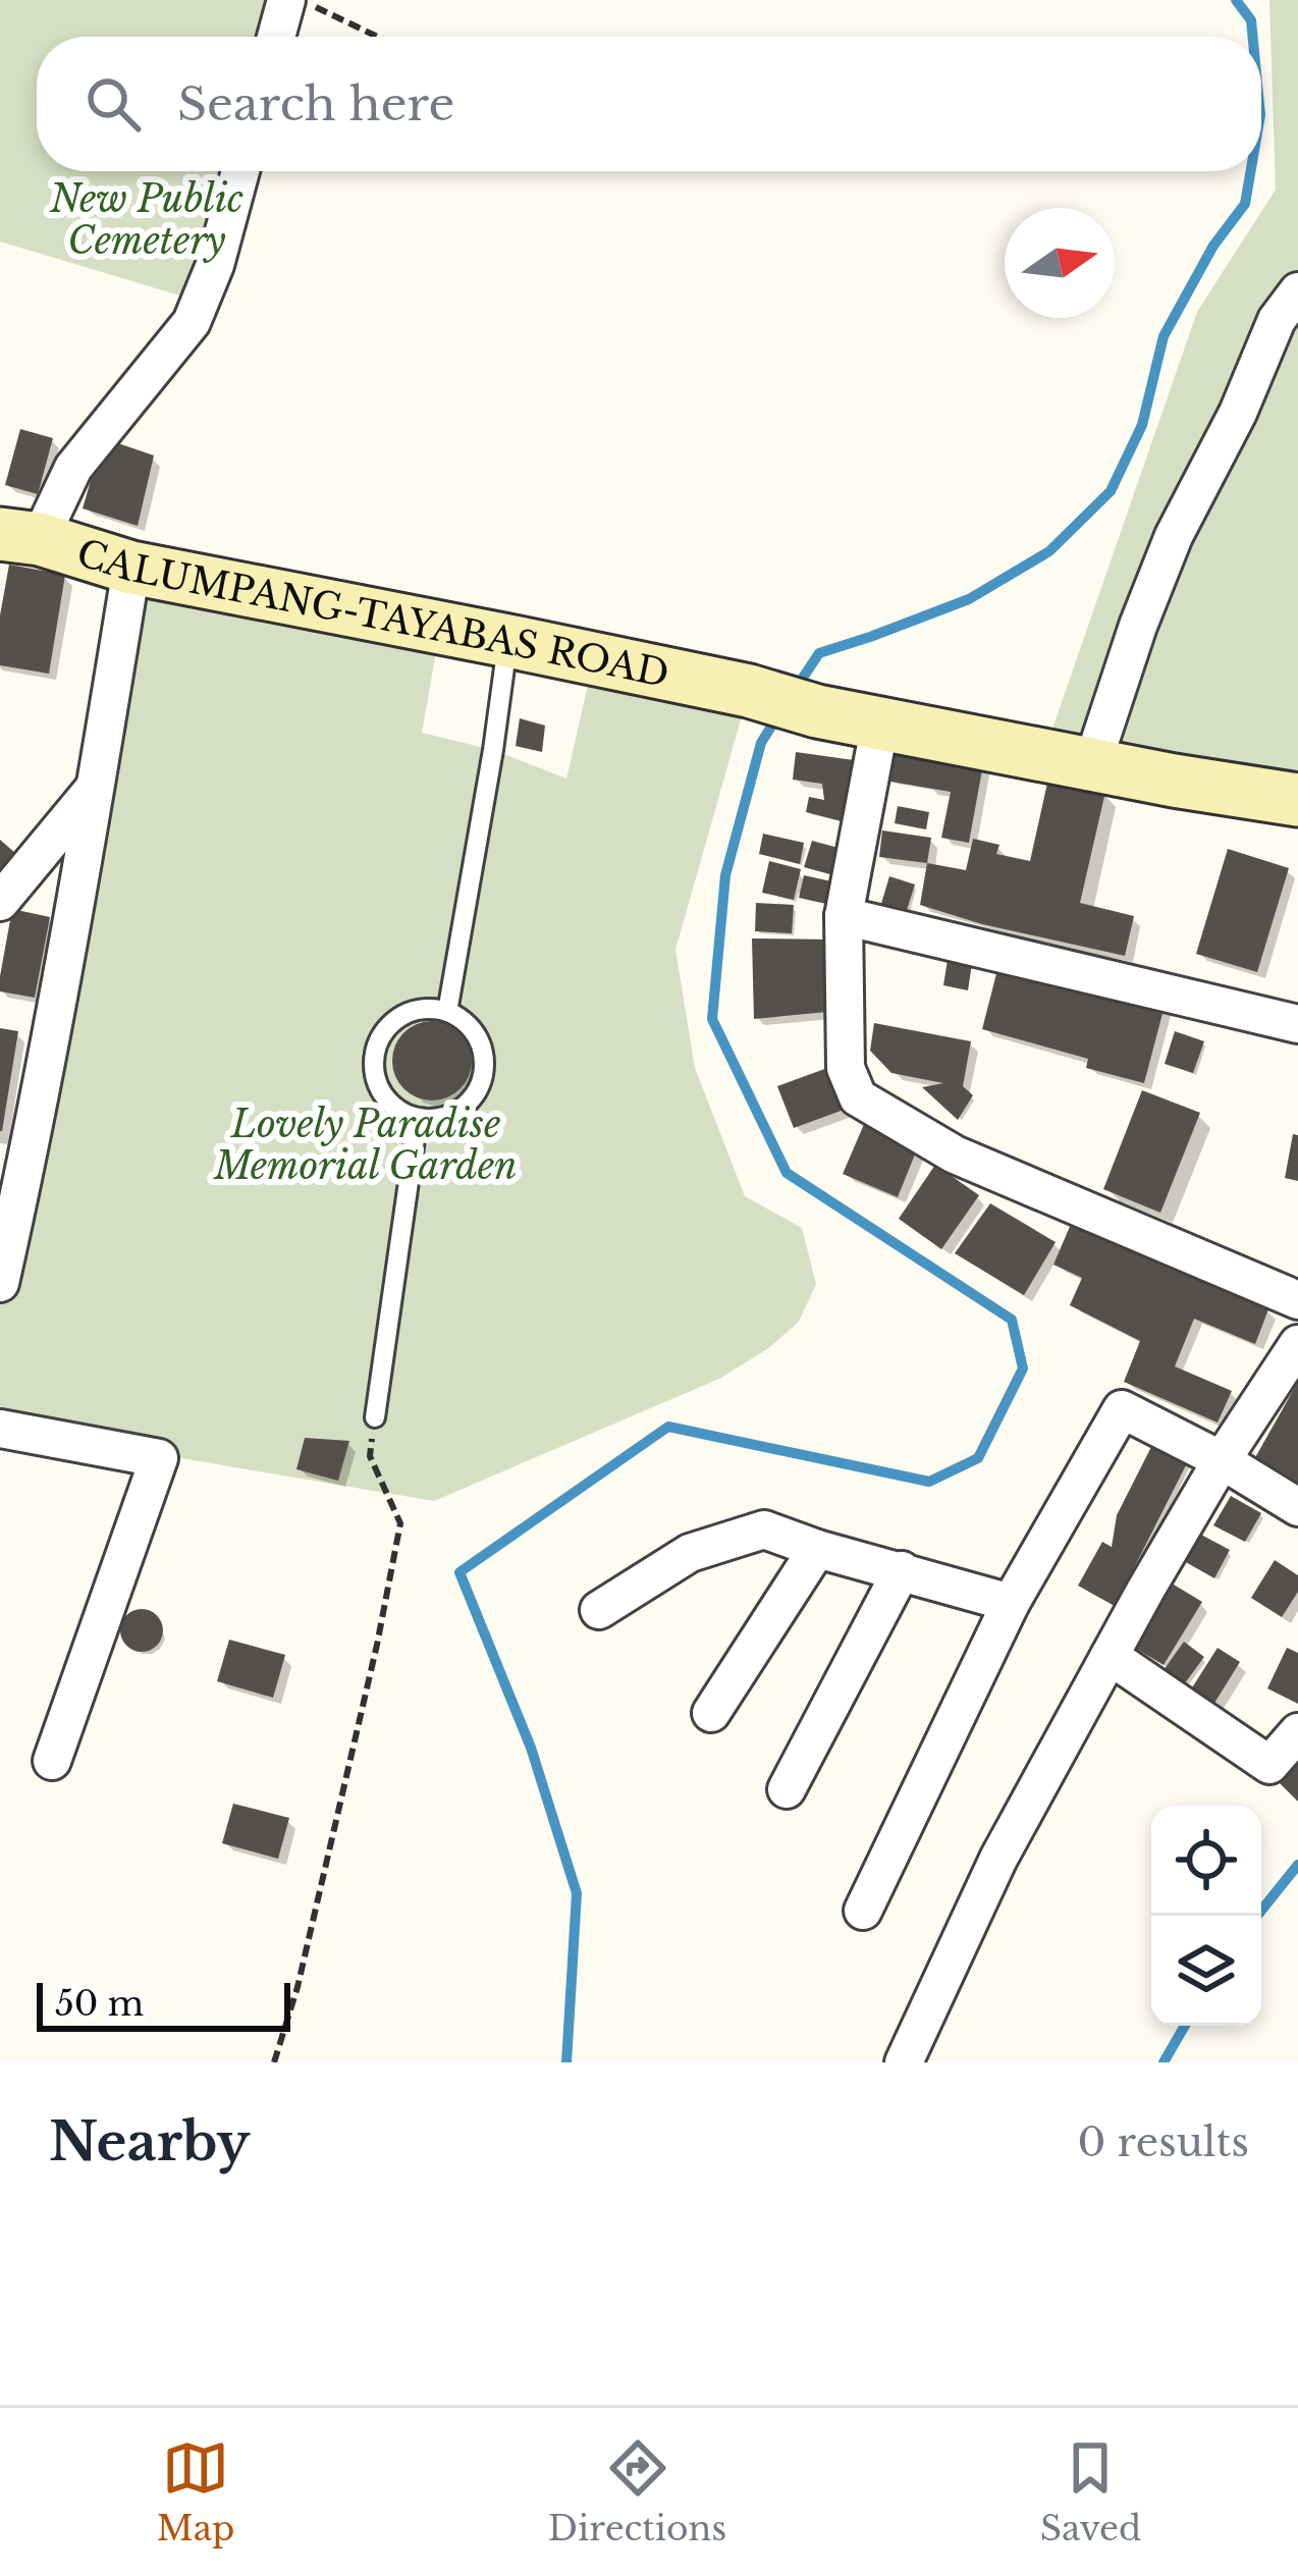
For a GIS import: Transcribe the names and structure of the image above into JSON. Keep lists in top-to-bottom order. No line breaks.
{"streets":{"main road":["CALUMPANG-TAYABAS ROAD"]},"parks":["New Public Cemetery","Lovely Paradise Memorial Garden"],"scale_bar":"50 m","north":"right","page":{"search":"Search here","scale":"50 m","heading":["Nearby","0 results"],"nav":["Map","Directions","Saved"]}}
